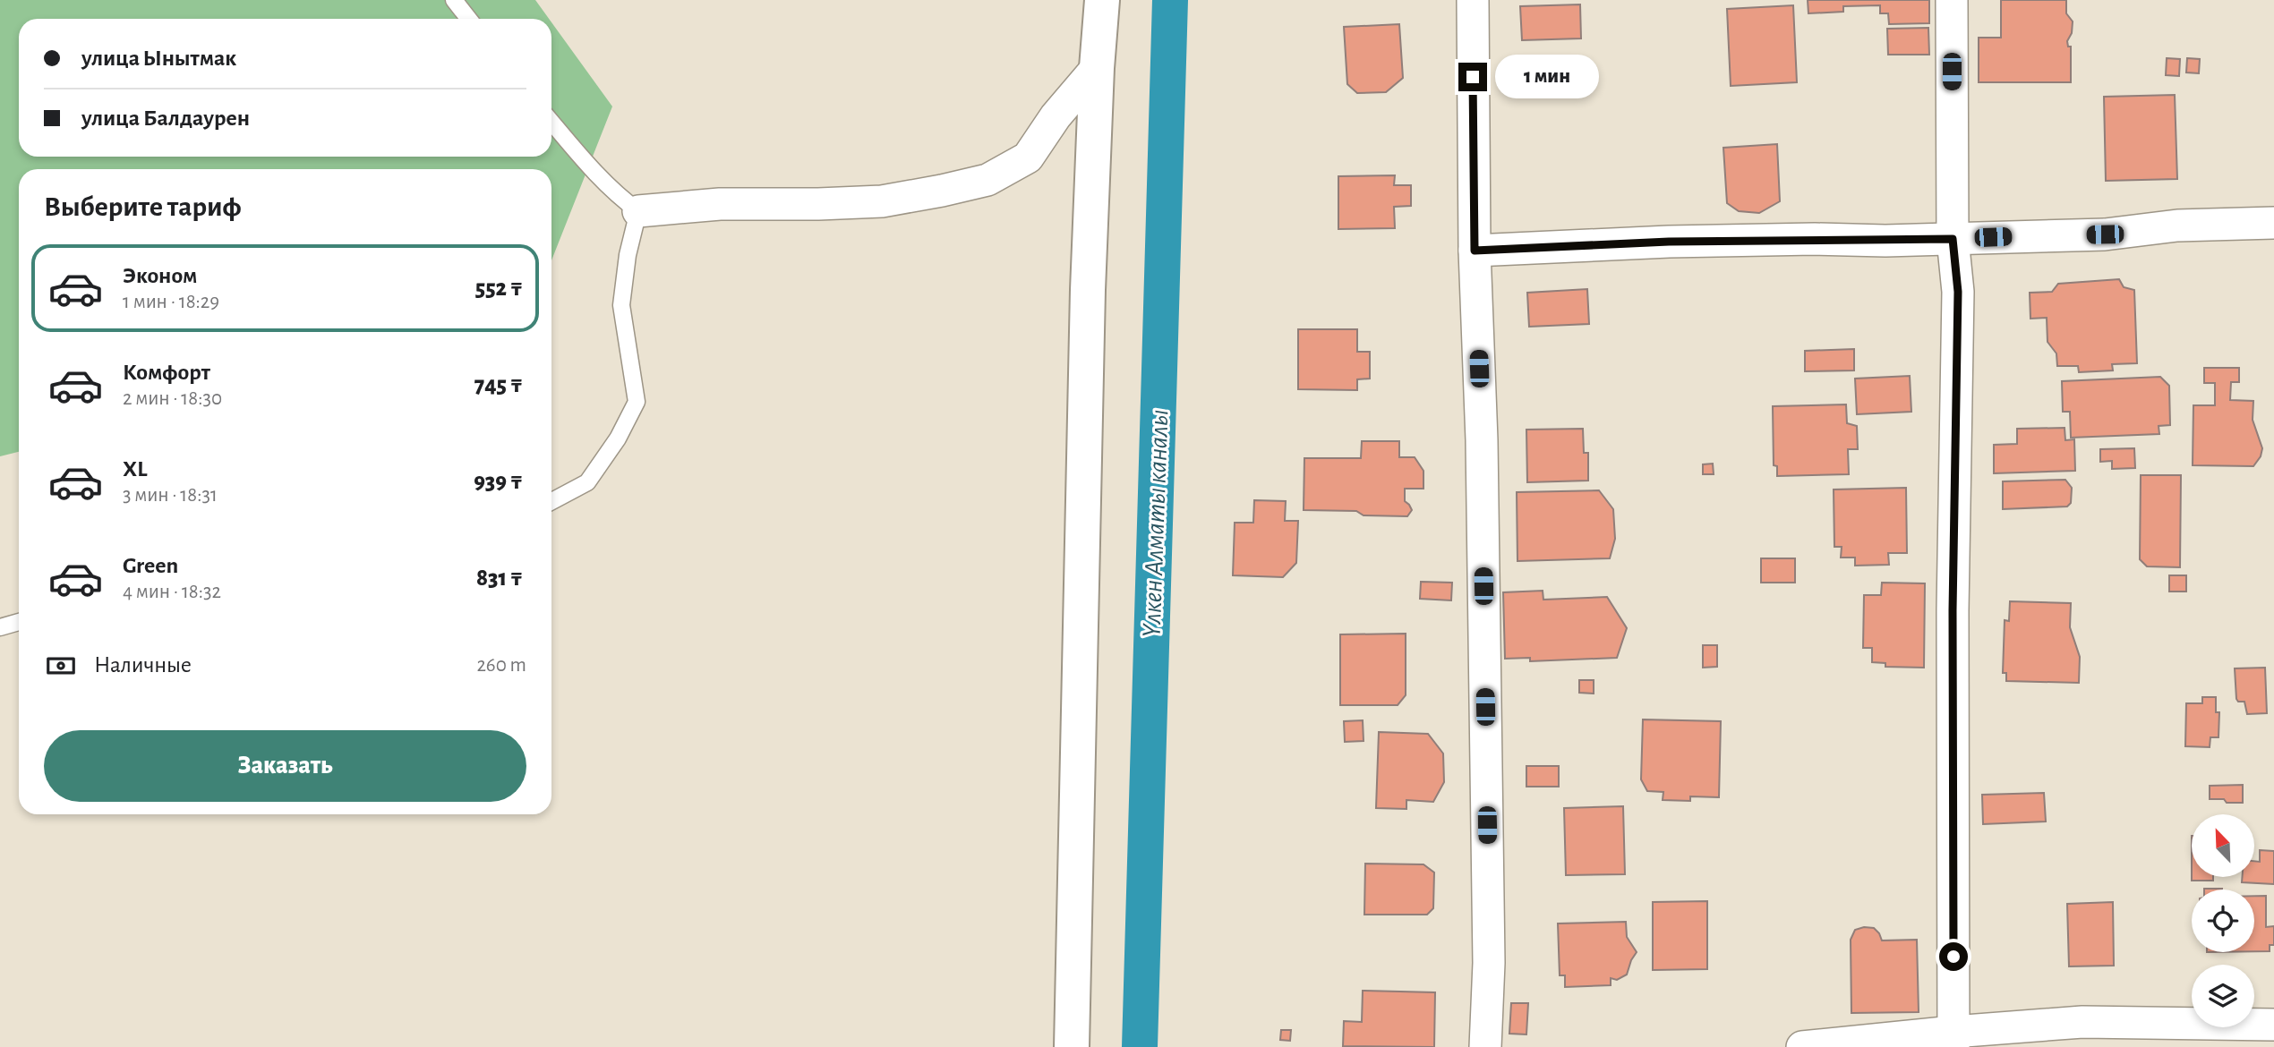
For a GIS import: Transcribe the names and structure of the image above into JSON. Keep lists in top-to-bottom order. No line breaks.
{"water":["Үлкен Алматы каналы"],"north":"top left","page":{"banner":["улица Ынытмак","улица Балдаурен"],"bubble":"1 мин","heading":"Выберите тариф","list":[{"name":"Эконом","note":"1 мин · 18:29","value":"552 ₸"},{"name":"Комфорт","note":"2 мин · 18:30","value":"745 ₸"},{"name":"XL","note":"3 мин · 18:31","value":"939 ₸"},{"name":"Green","note":"4 мин · 18:32","value":"831 ₸"}],"pay":["Наличные","260 m"],"buttons":"Заказать"}}
